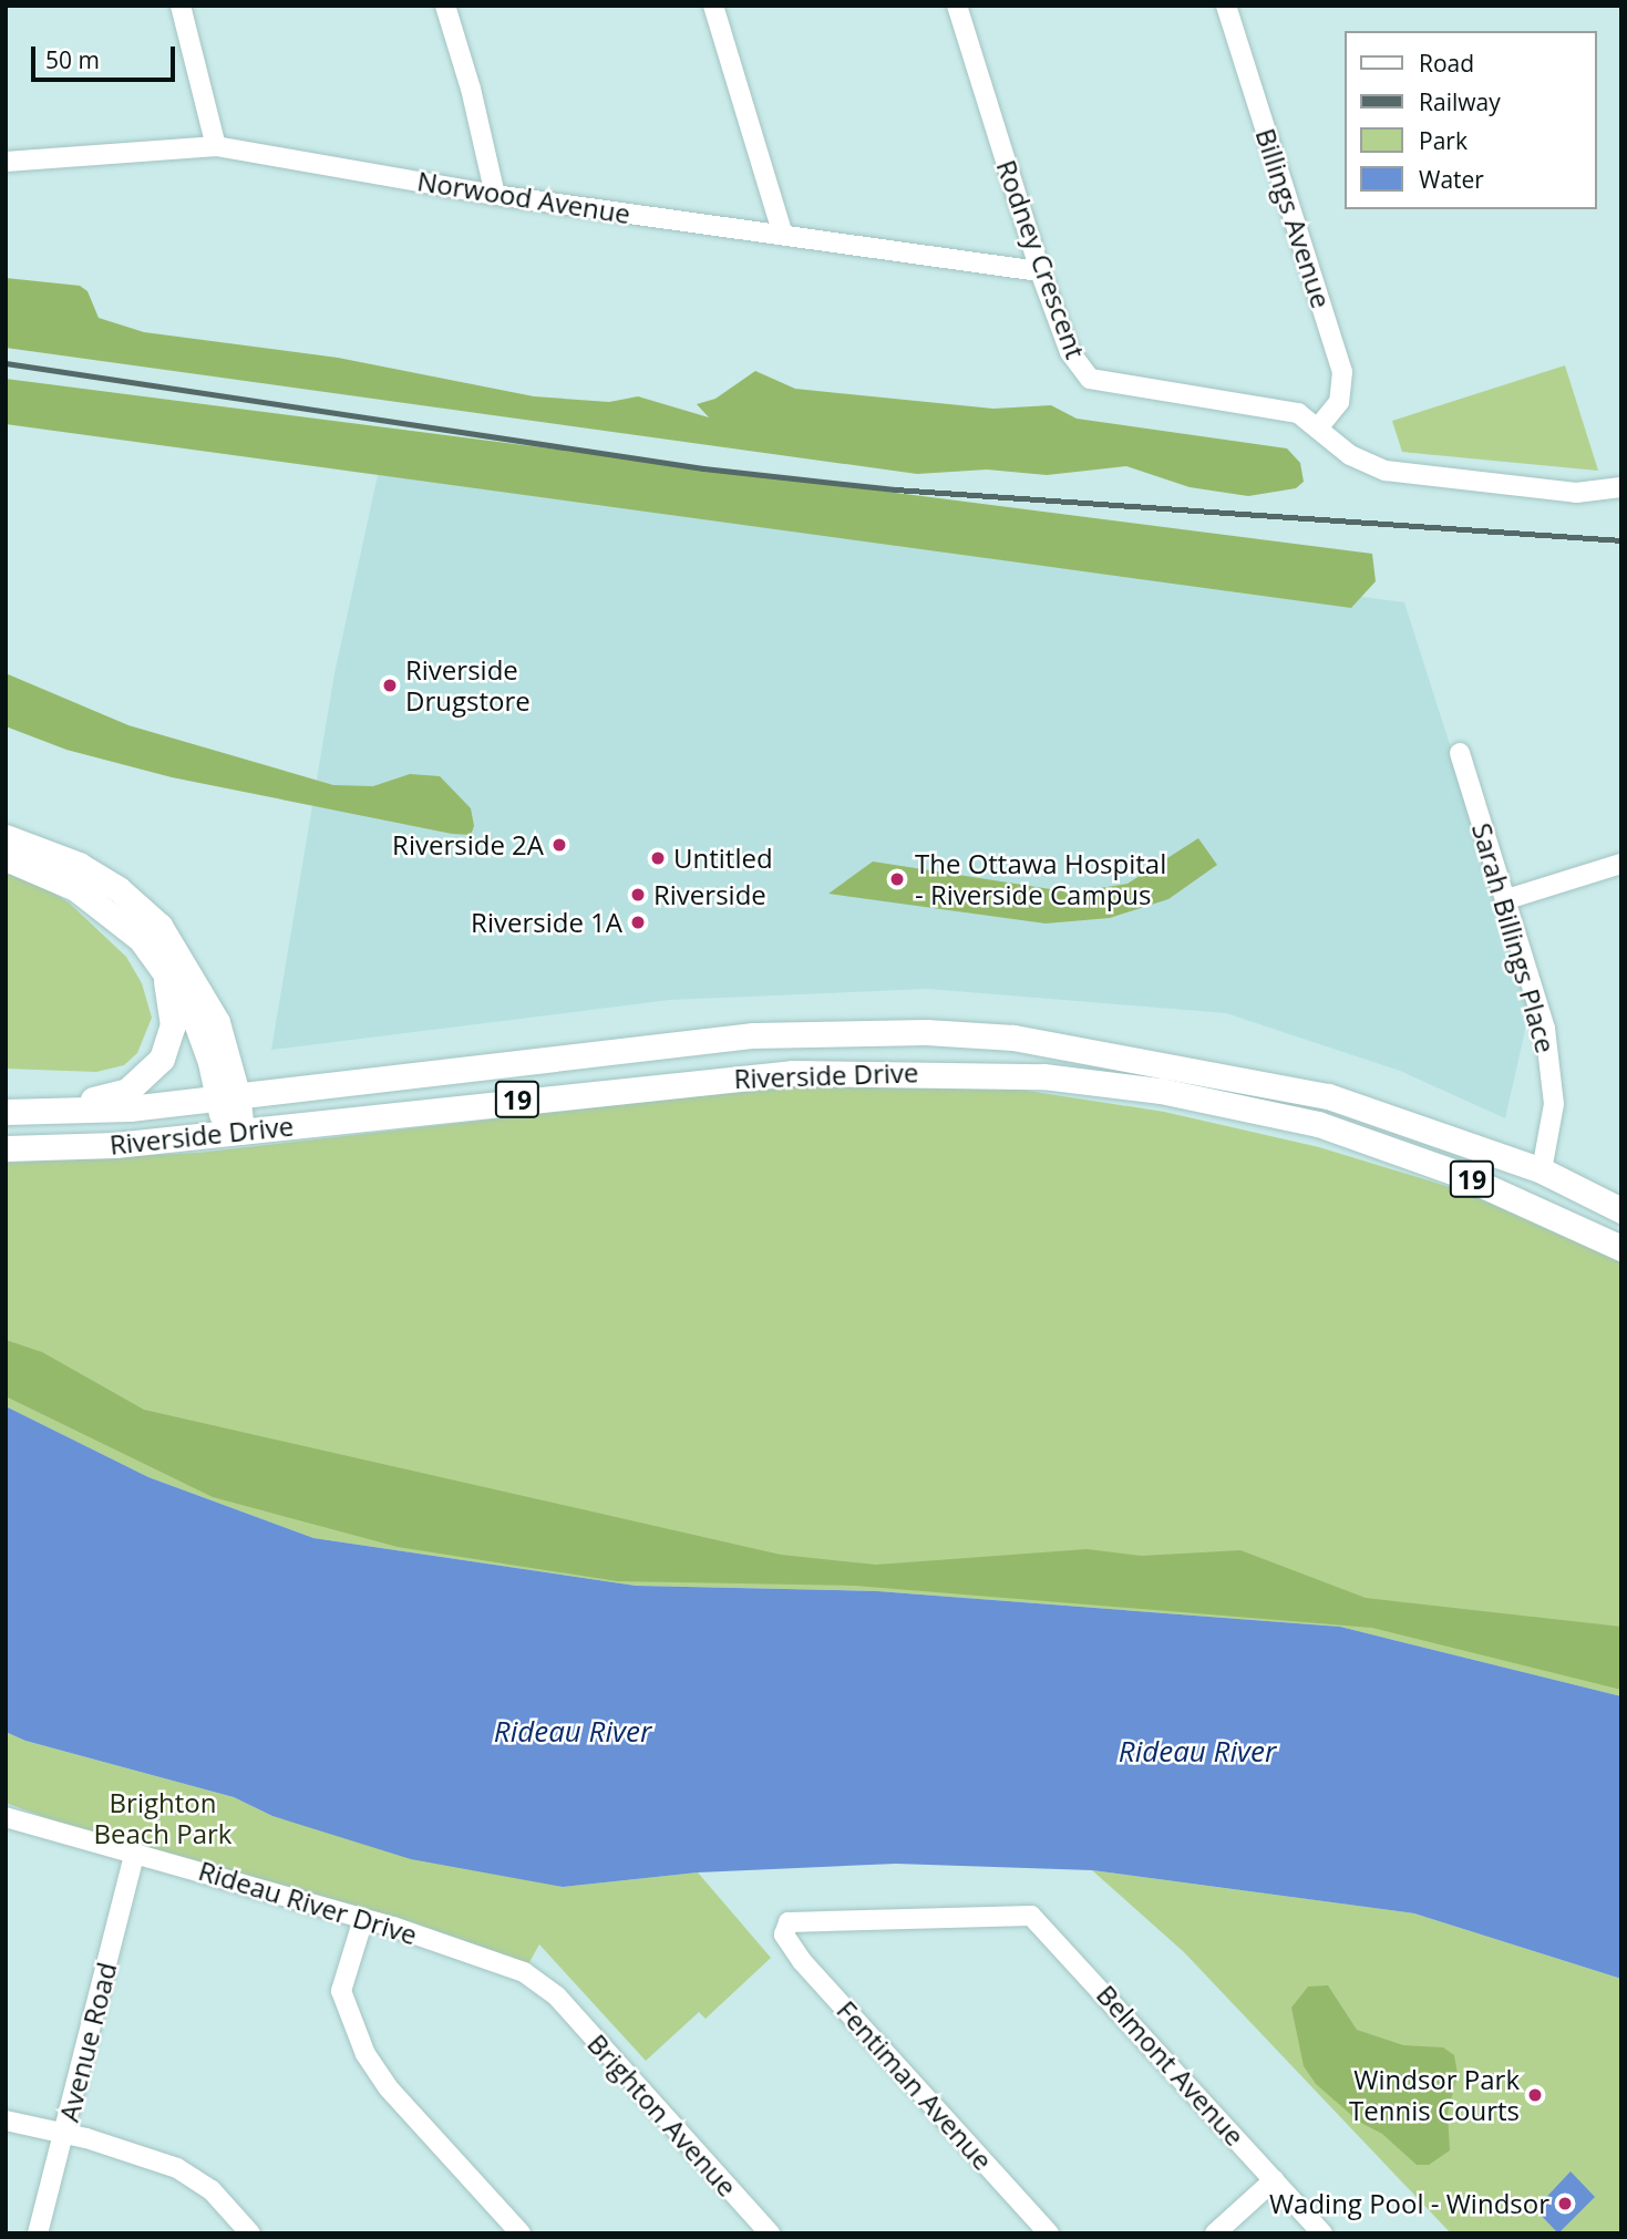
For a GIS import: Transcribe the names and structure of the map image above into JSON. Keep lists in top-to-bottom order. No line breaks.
{"streets":{"main road":["Riverside Drive","19"],"street":["Norwood Avenue","Billings Avenue","Rodney Crescent","Sarah Billings Place","Rideau River Drive","Avenue Road","Belmont Avenue","Fentiman Avenue","Brighton Avenue"]},"crossings":[["Norwood Avenue","Rodney Crescent"],["Billings Avenue","Rodney Crescent"],["Sarah Billings Place","Riverside Drive"],["Rideau River Drive","Avenue Road"],["Rideau River Drive","Brighton Avenue"],["Belmont Avenue","Fentiman Avenue"]],"water":["Rideau River"],"parks":["Brighton Beach Park"],"places":["Riverside Drugstore","Riverside 2A","Untitled","The Ottawa Hospital - Riverside Campus","Riverside","Riverside 1A","Windsor Park Tennis Courts","Wading Pool - Windsor"],"legend":["Road","Railway","Park","Water"],"scale_bar":"50 m"}
